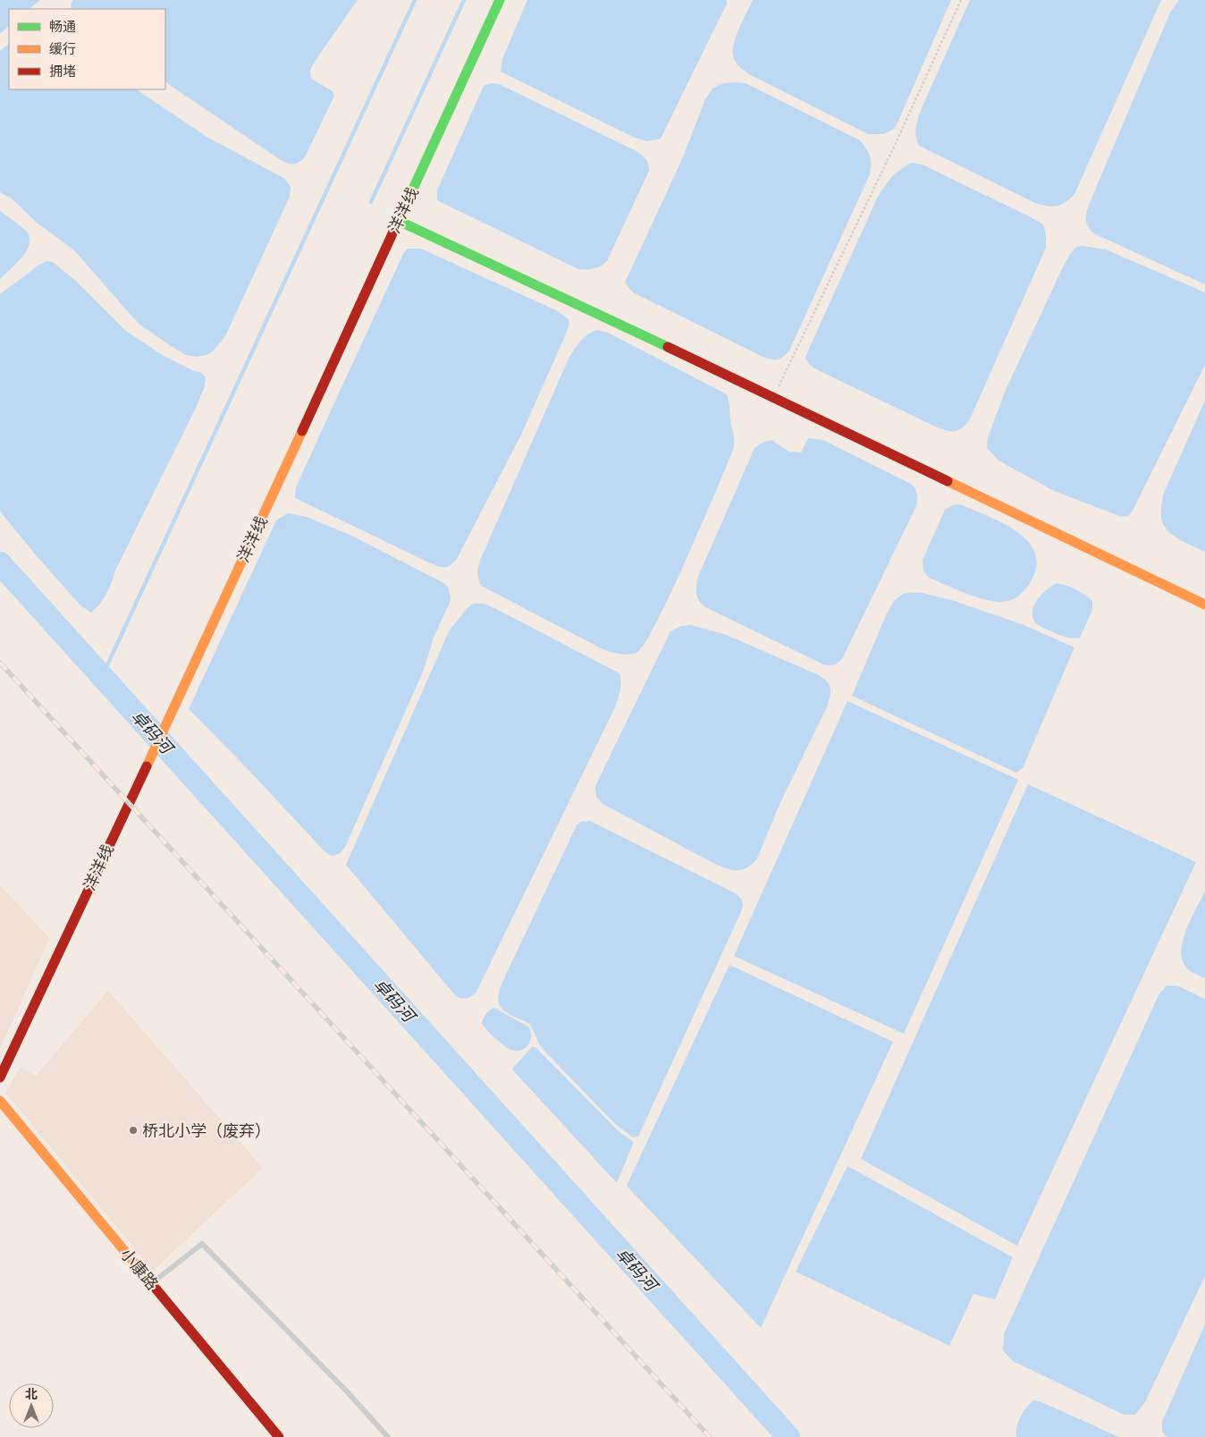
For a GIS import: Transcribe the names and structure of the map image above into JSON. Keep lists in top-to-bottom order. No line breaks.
{"streets":{"street":["洋洋线","小康路"]},"water":["卓码河"],"places":["桥北小学（废弃）"],"legend":["畅通","缓行","拥堵"],"north":"top"}
